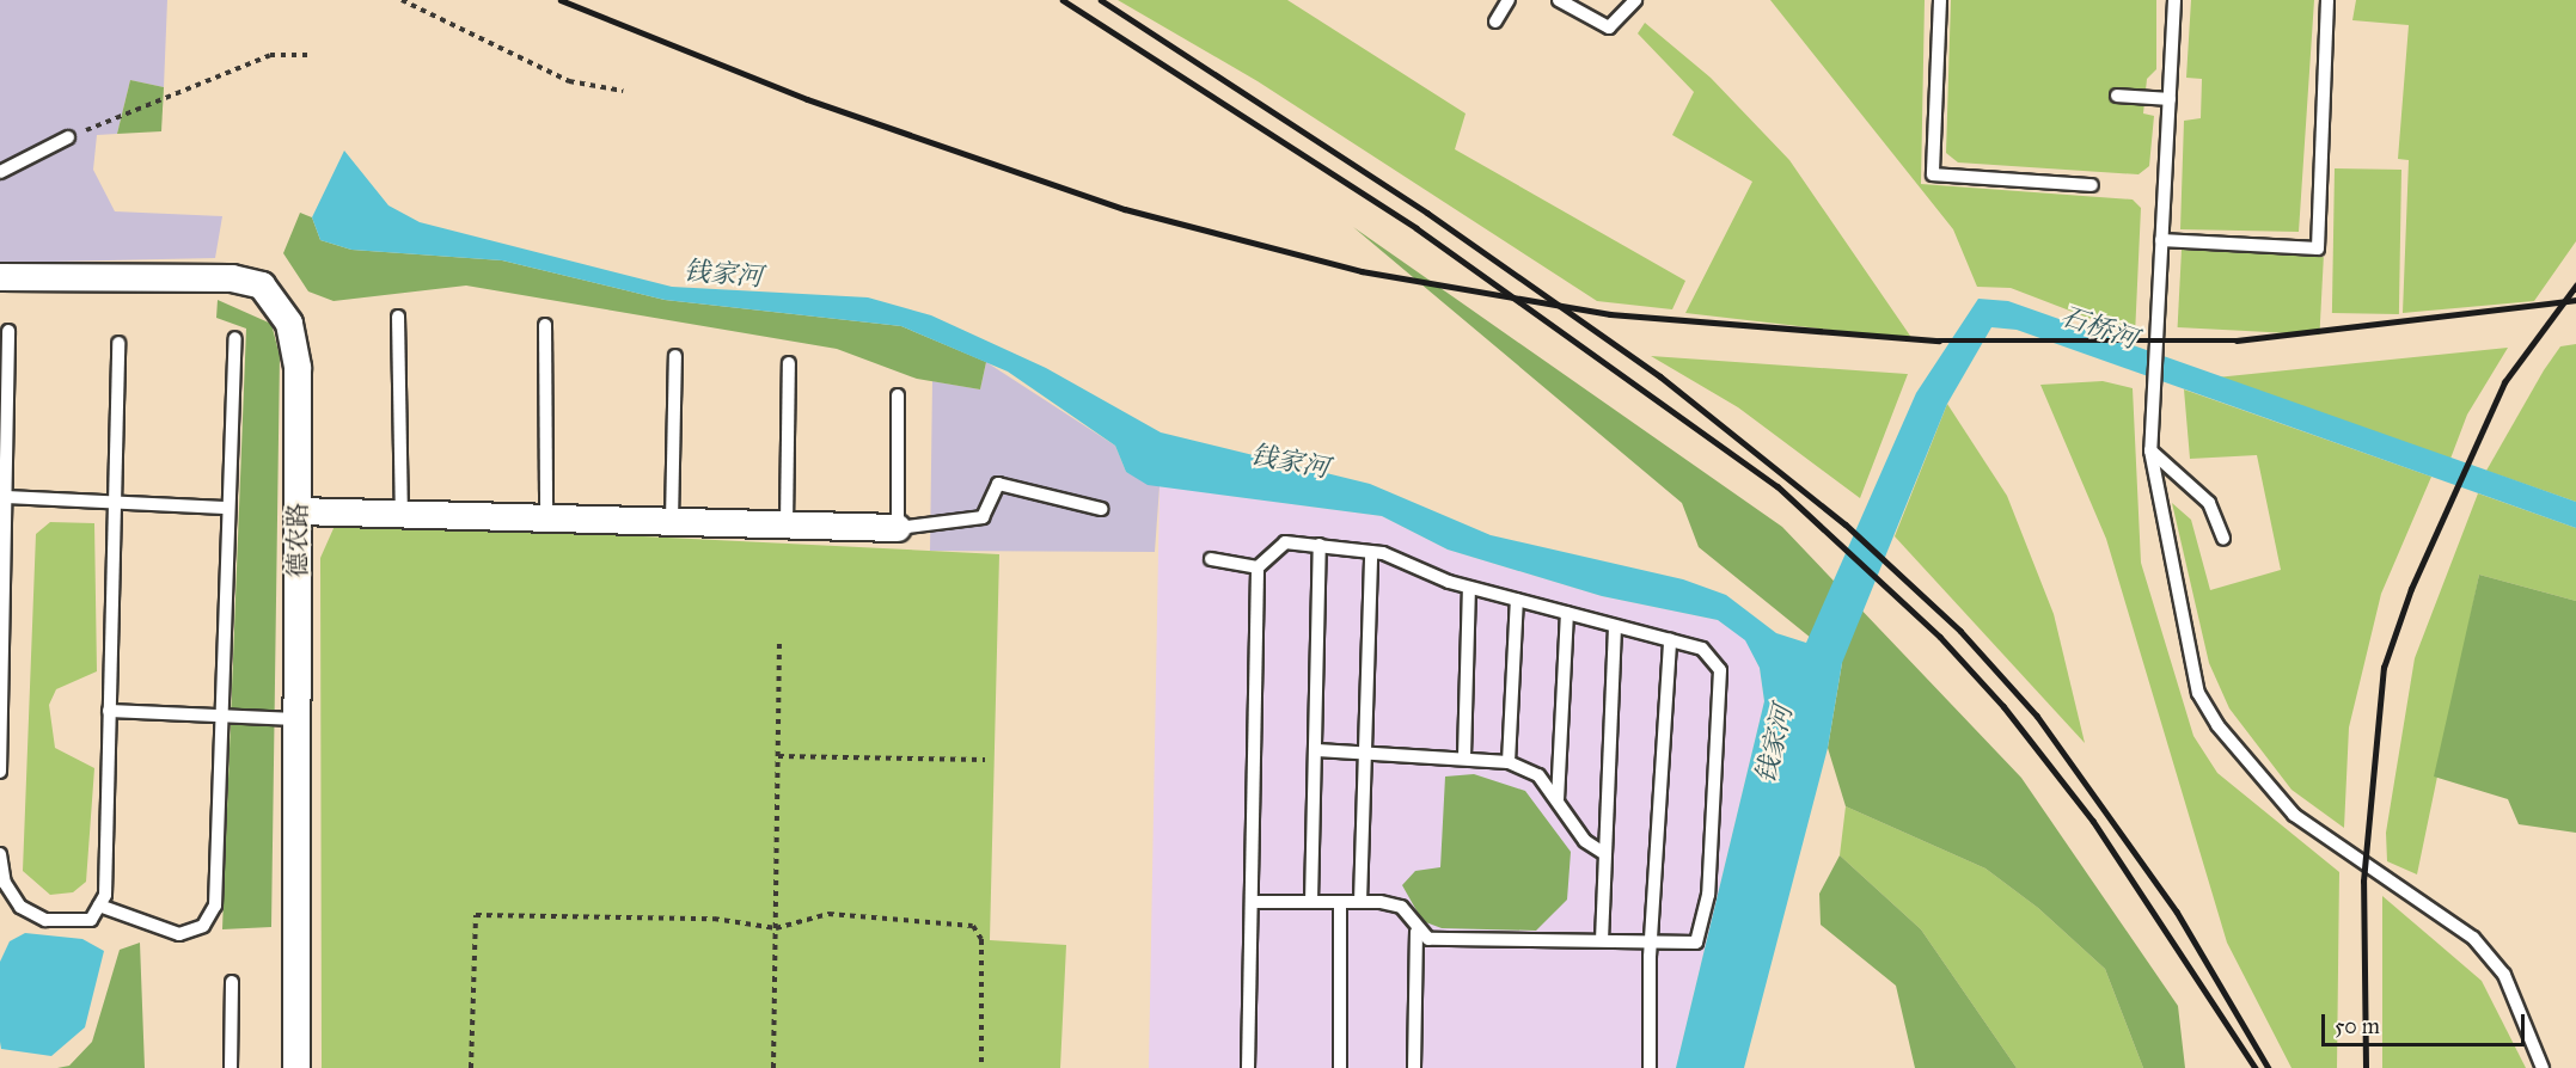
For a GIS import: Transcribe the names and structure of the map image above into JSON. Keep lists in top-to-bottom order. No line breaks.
{"streets":{"street":["德农路"]},"water":["钱家河","石桥河"],"scale_bar":"50 m"}
